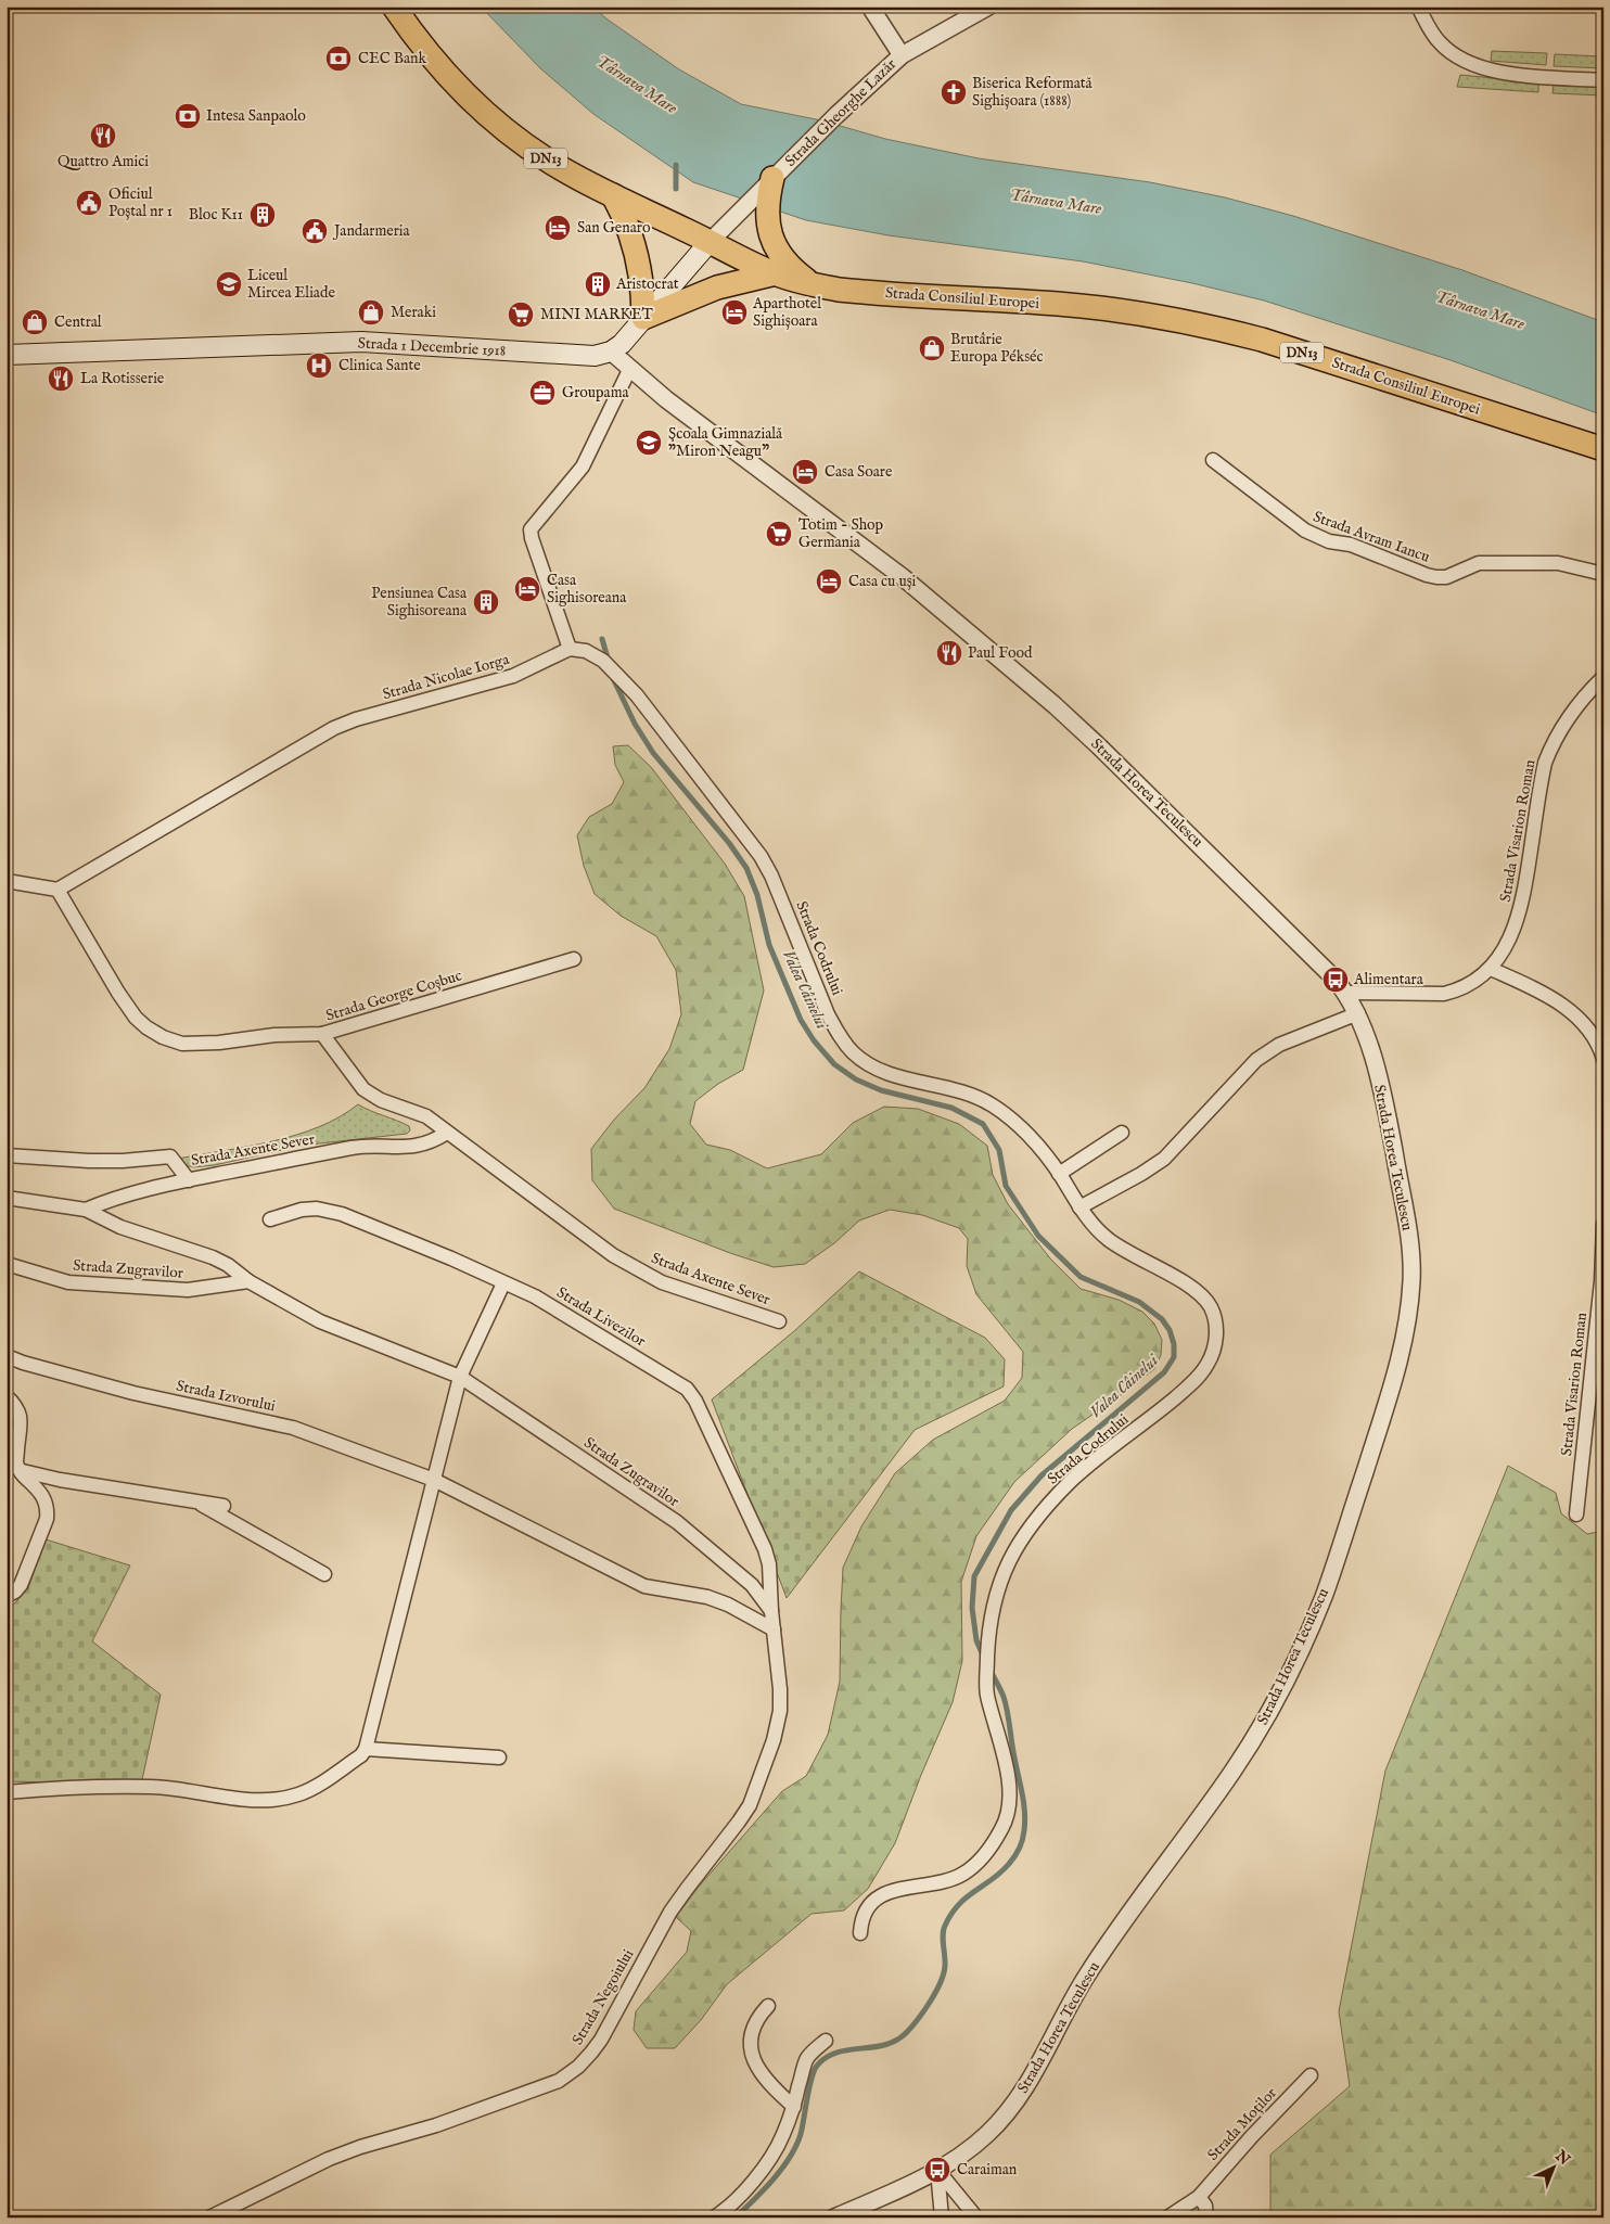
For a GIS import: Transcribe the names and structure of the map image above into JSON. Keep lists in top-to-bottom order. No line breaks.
{"streets":{"highway":["DN13","Strada Consiliul Europei"],"main road":["Strada 1 Decembrie 1918"],"street":["Strada Gheorghe Lazăr","Strada Avram Iancu","Strada Nicolae Iorga","Strada Horea Teculescu","Strada Visarion Roman","Strada Codrului","Strada George Coșbuc","Strada Axente Sever","Strada Zugravilor","Strada Livezilor","Strada Izvorului","Strada Negoiului","Strada Moților"]},"crossings":[["Strada Gheorghe Lazăr","Strada Consiliul Europei"],["Strada 1 Decembrie 1918","Strada Horea Teculescu"],["Strada Nicolae Iorga","Strada Codrului"],["Strada Nicolae Iorga","Strada George Coșbuc"],["Strada Horea Teculescu","Strada Visarion Roman"],["Strada George Coșbuc","Strada Axente Sever"],["Strada Axente Sever","Strada Zugravilor"],["Strada Zugravilor","Strada Livezilor"],["Strada Zugravilor","Strada Negoiului"],["Strada Livezilor","Strada Negoiului"],["Strada Izvorului","Strada Negoiului"]],"water":["Târnava Mare","Valea Câinelui"],"places":{"bank":["CEC Bank","Intesa Sanpaolo"],"church":["Biserica Reformată Sighișoara (1888)"],"restaurant":["Quattro Amici","La Rotisserie","Paul Food"],"public building":["Oficiul Poștal nr 1","Jandarmeria"],"building":["Bloc K11","Aristocrat","Pensiunea Casa Sighisoreana"],"hotel":["San Genaro","Aparthotel Sighișoara","Casa Soare","Casa cu uși","Casa Sighisoreana"],"school or university":["Liceul Mircea Eliade","Şcoala Gimnazială \"Miron Neagu\""],"shop":["Meraki","Central","Brutârie Europa Pékséc"],"supermarket":["MINI MARKET","Totim - Shop Germania"],"hospital":["Clinica Sante"],"office":["Groupama"],"bus stop":["Alimentara","Caraiman"]},"north":"top right"}
